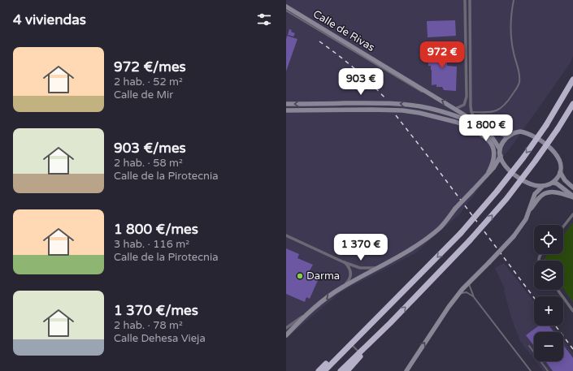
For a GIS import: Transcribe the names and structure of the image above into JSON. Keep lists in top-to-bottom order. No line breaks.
{"streets":{"main road":["Calle de Rivas"]},"places":["Darma"],"page":{"heading":"4 viviendas","list":[{"name":"972 €/mes","note":"2 hab. · 52 m² · Calle de Mir"},{"name":"903 €/mes","note":"2 hab. · 58 m² · Calle de la Pirotecnia"},{"name":"1 800 €/mes","note":"3 hab. · 116 m² · Calle de la Pirotecnia"},{"name":"1 370 €/mes","note":"2 hab. · 78 m² · Calle Dehesa Vieja"}],"price":["972 €","903 €","1 800 €","1 370 €"],"map_buttons":["+","−"]}}
